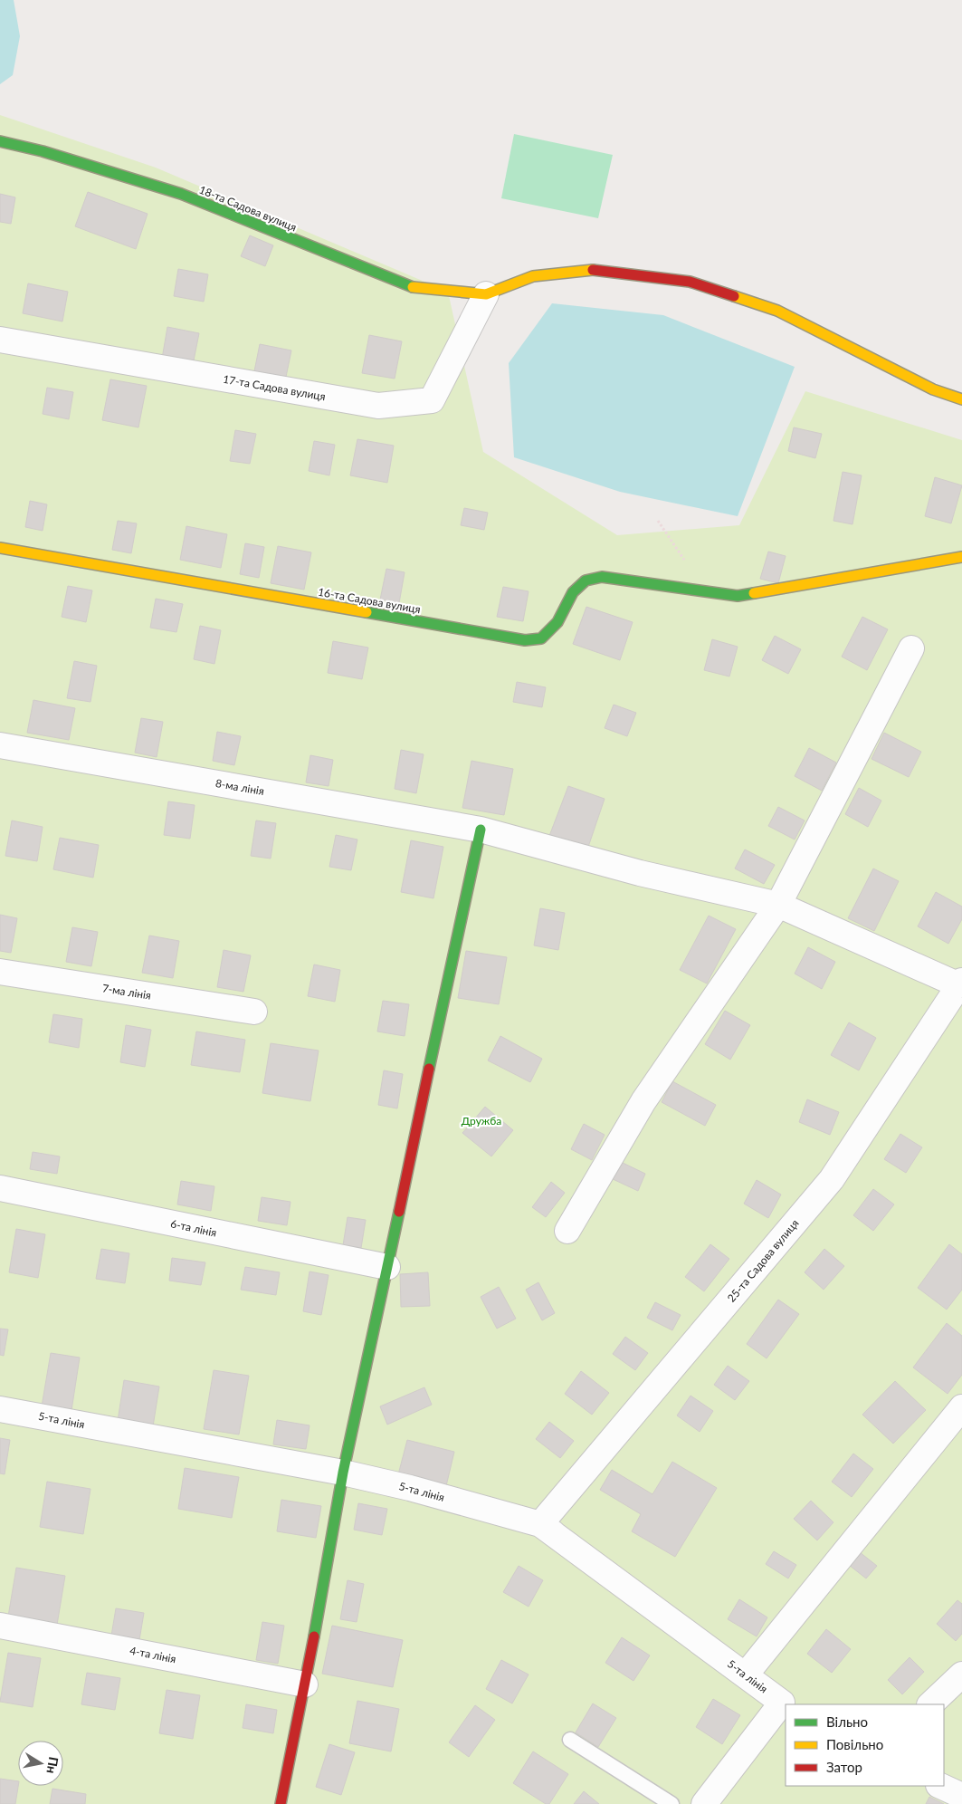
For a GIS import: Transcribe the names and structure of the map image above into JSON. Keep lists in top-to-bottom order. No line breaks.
{"streets":{"street":["18-та Садова вулиця","17-та Садова вулиця","16-та Садова вулиця","8-ма лінія","7-ма лінія","6-та лінія","25-та Садова вулиця","5-та лінія","4-та лінія"]},"crossings":[["18-та Садова вулиця","17-та Садова вулиця"],["8-ма лінія","25-та Садова вулиця"],["25-та Садова вулиця","5-та лінія"]],"parks":["Дружба"],"legend":["Вільно","Повільно","Затор"],"north":"right"}
